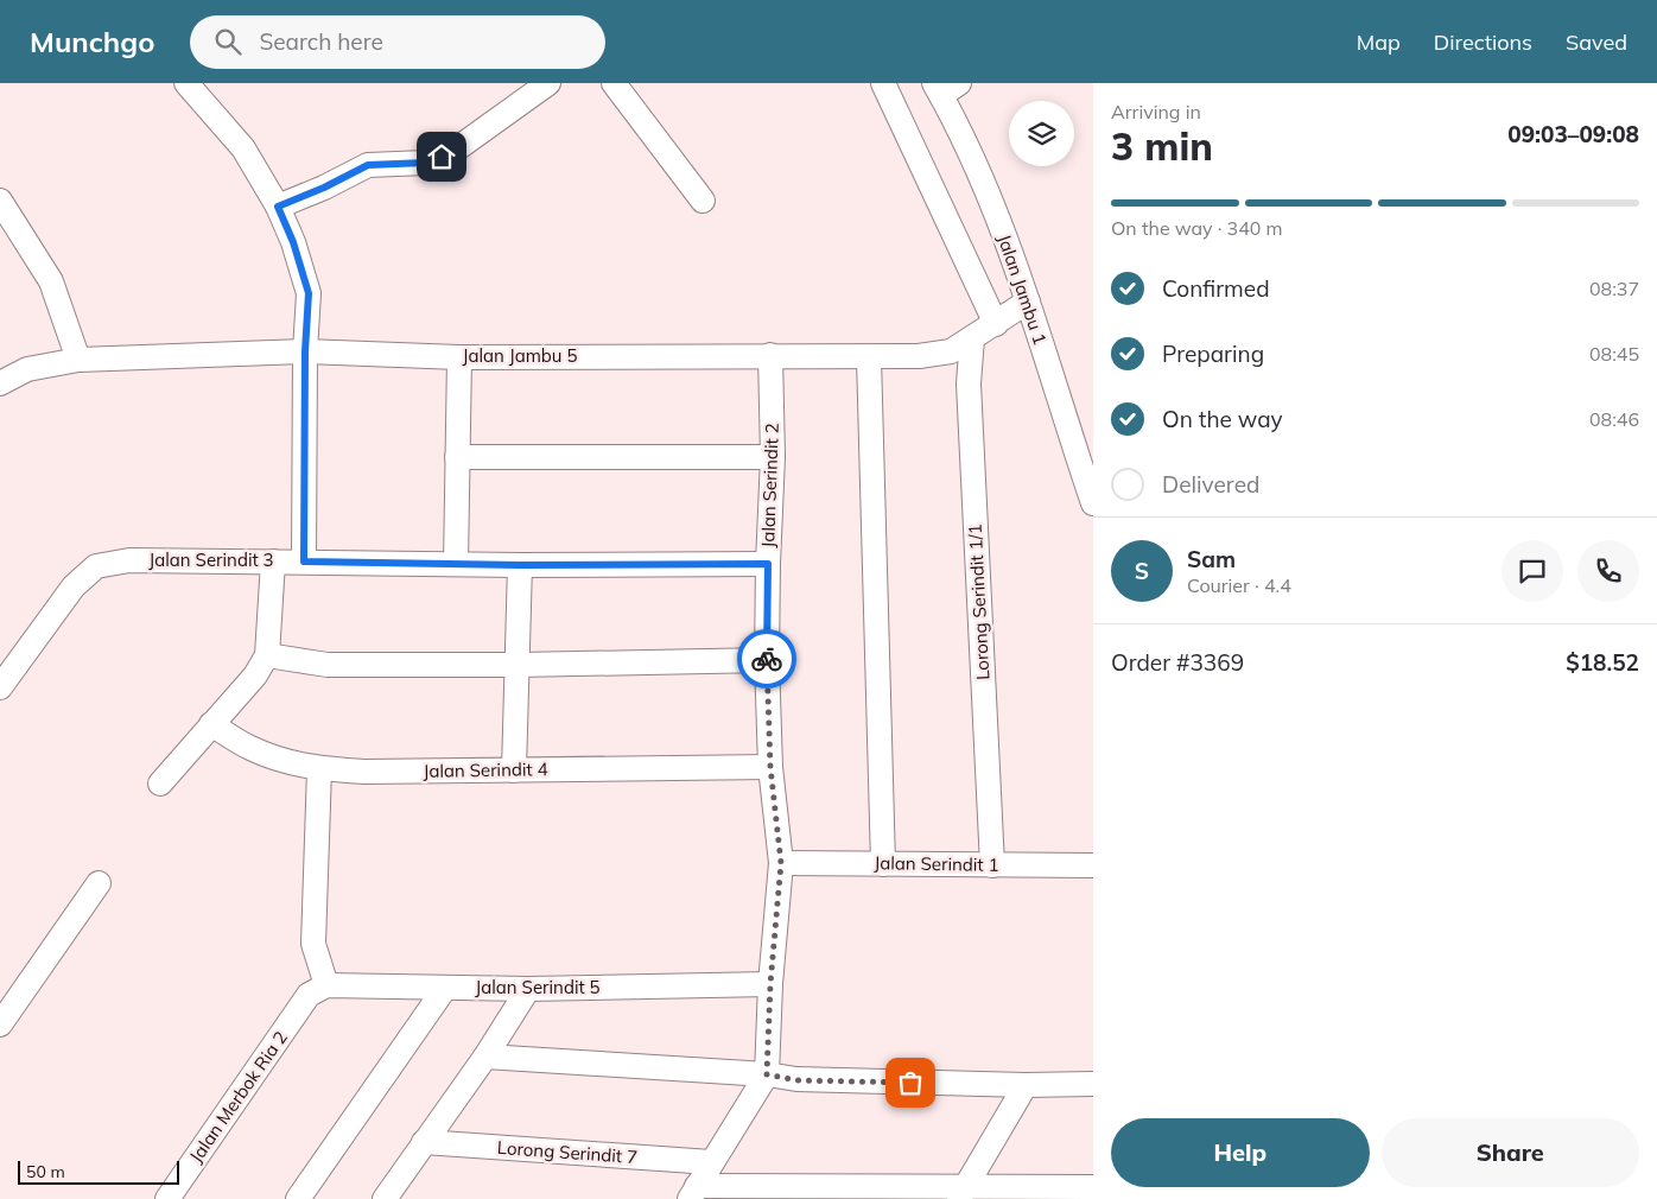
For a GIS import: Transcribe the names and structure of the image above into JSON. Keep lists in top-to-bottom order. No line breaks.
{"streets":{"street":["Jalan Jambu 1","Jalan Jambu 5","Jalan Serindit 2","Jalan Serindit 3","Lorong Serindit 1/1","Jalan Serindit 4","Jalan Serindit 1","Jalan Serindit 5","Jalan Merbok Ria 2","Lorong Serindit 7"]},"crossings":[["Jalan Jambu 1","Jalan Jambu 5"],["Jalan Jambu 5","Jalan Serindit 2"],["Jalan Jambu 5","Lorong Serindit 1/1"],["Jalan Serindit 2","Jalan Serindit 3"],["Jalan Serindit 2","Jalan Serindit 4"],["Jalan Serindit 2","Jalan Serindit 1"],["Jalan Serindit 2","Jalan Serindit 5"],["Lorong Serindit 1/1","Jalan Serindit 1"],["Jalan Serindit 5","Jalan Merbok Ria 2"]],"scale_bar":"50 m","page":{"header":"Munchgo","search":"Search here","nav":["Map","Directions","Saved"],"heading":["3 min","Arriving in","09:03–09:08"],"panel":["Sam","Courier · 4.4","Order #3369","$18.52"],"bar":"On the way · 340 m","list":[["Confirmed","08:37"],["Preparing","08:45"],["On the way","08:46"],"Delivered"],"round":"S","buttons":["Help","Share"],"scale":"50 m"}}
